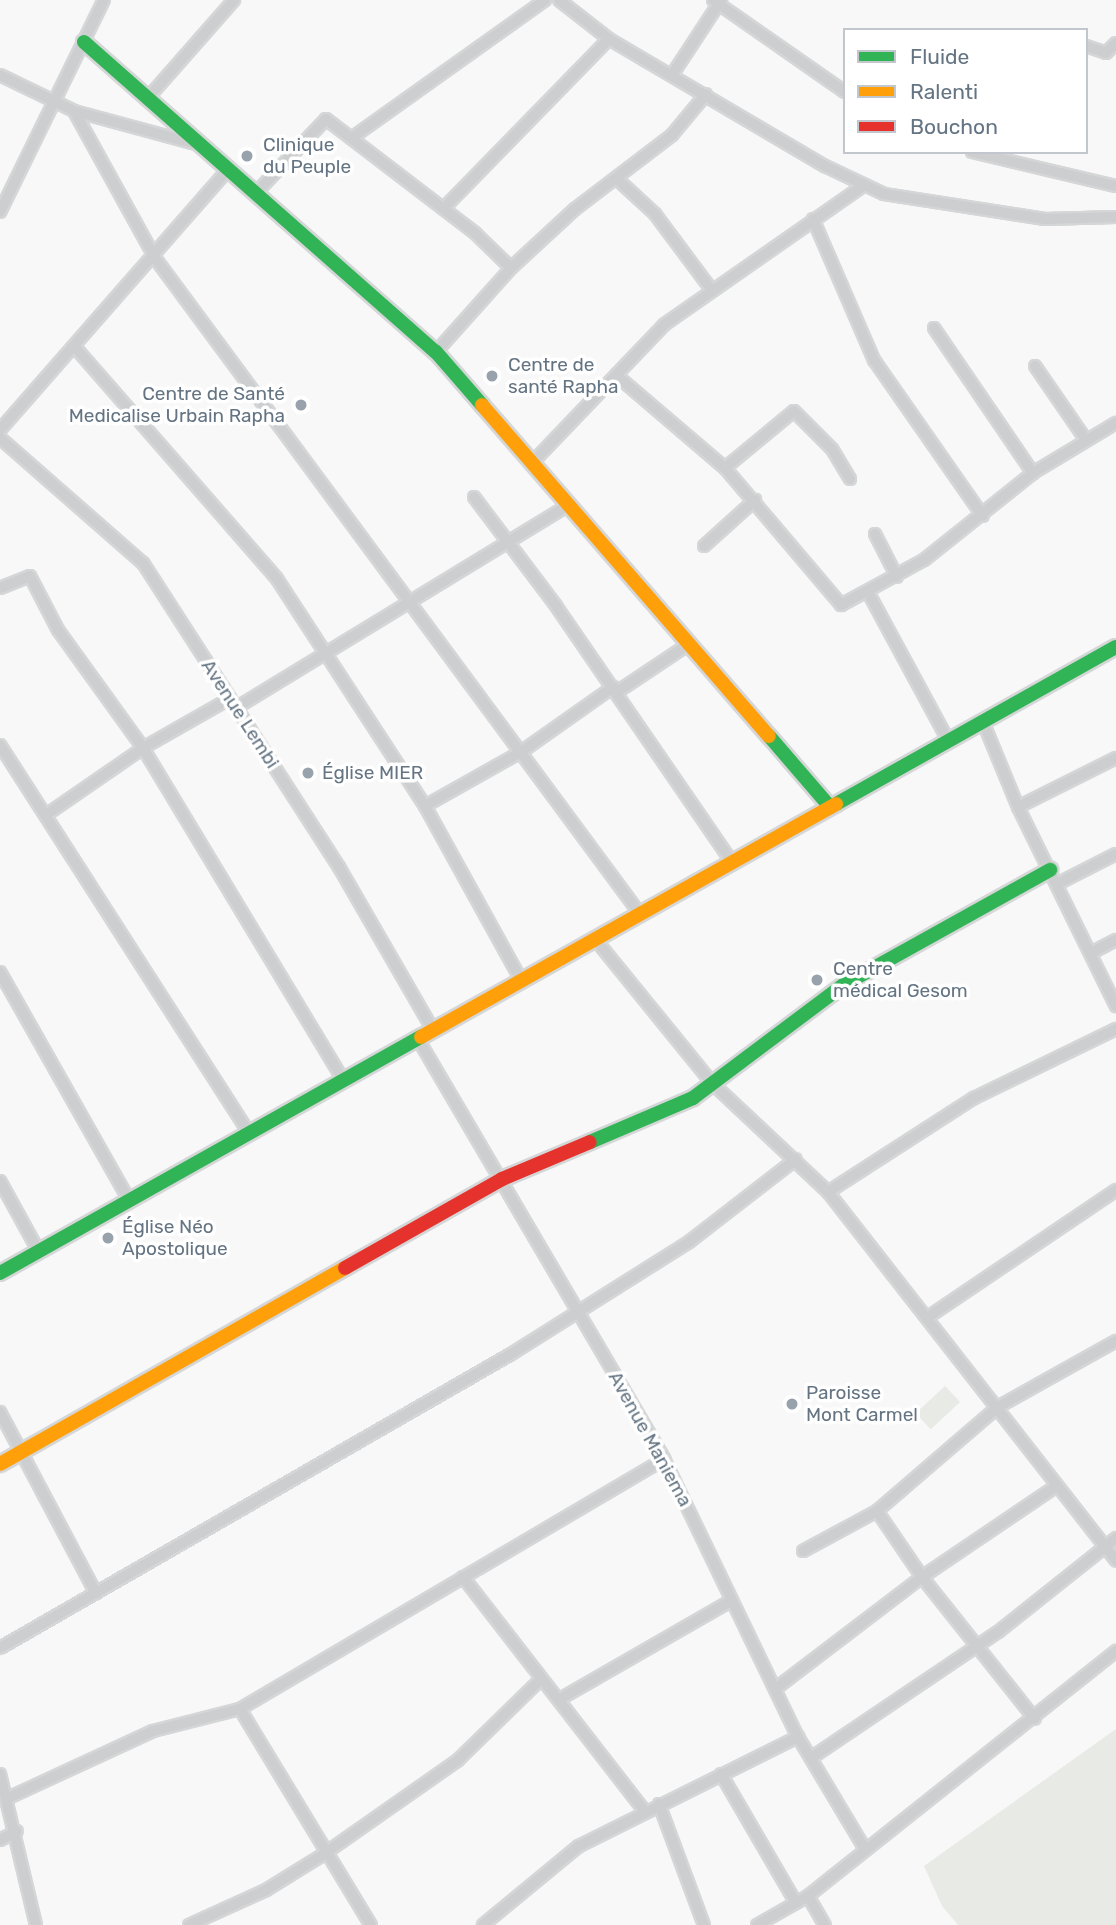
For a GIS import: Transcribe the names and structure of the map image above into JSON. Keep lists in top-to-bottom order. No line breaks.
{"streets":{"street":["Avenue Lembi","Avenue Maniema"]},"places":["Clinique du Peuple","Centre de santé Rapha","Centre de Santé Medicalise Urbain Rapha","Église MIER","Centre médical Gesom","Église Néo Apostolique","Paroisse Mont Carmel"],"legend":["Fluide","Ralenti","Bouchon"]}
